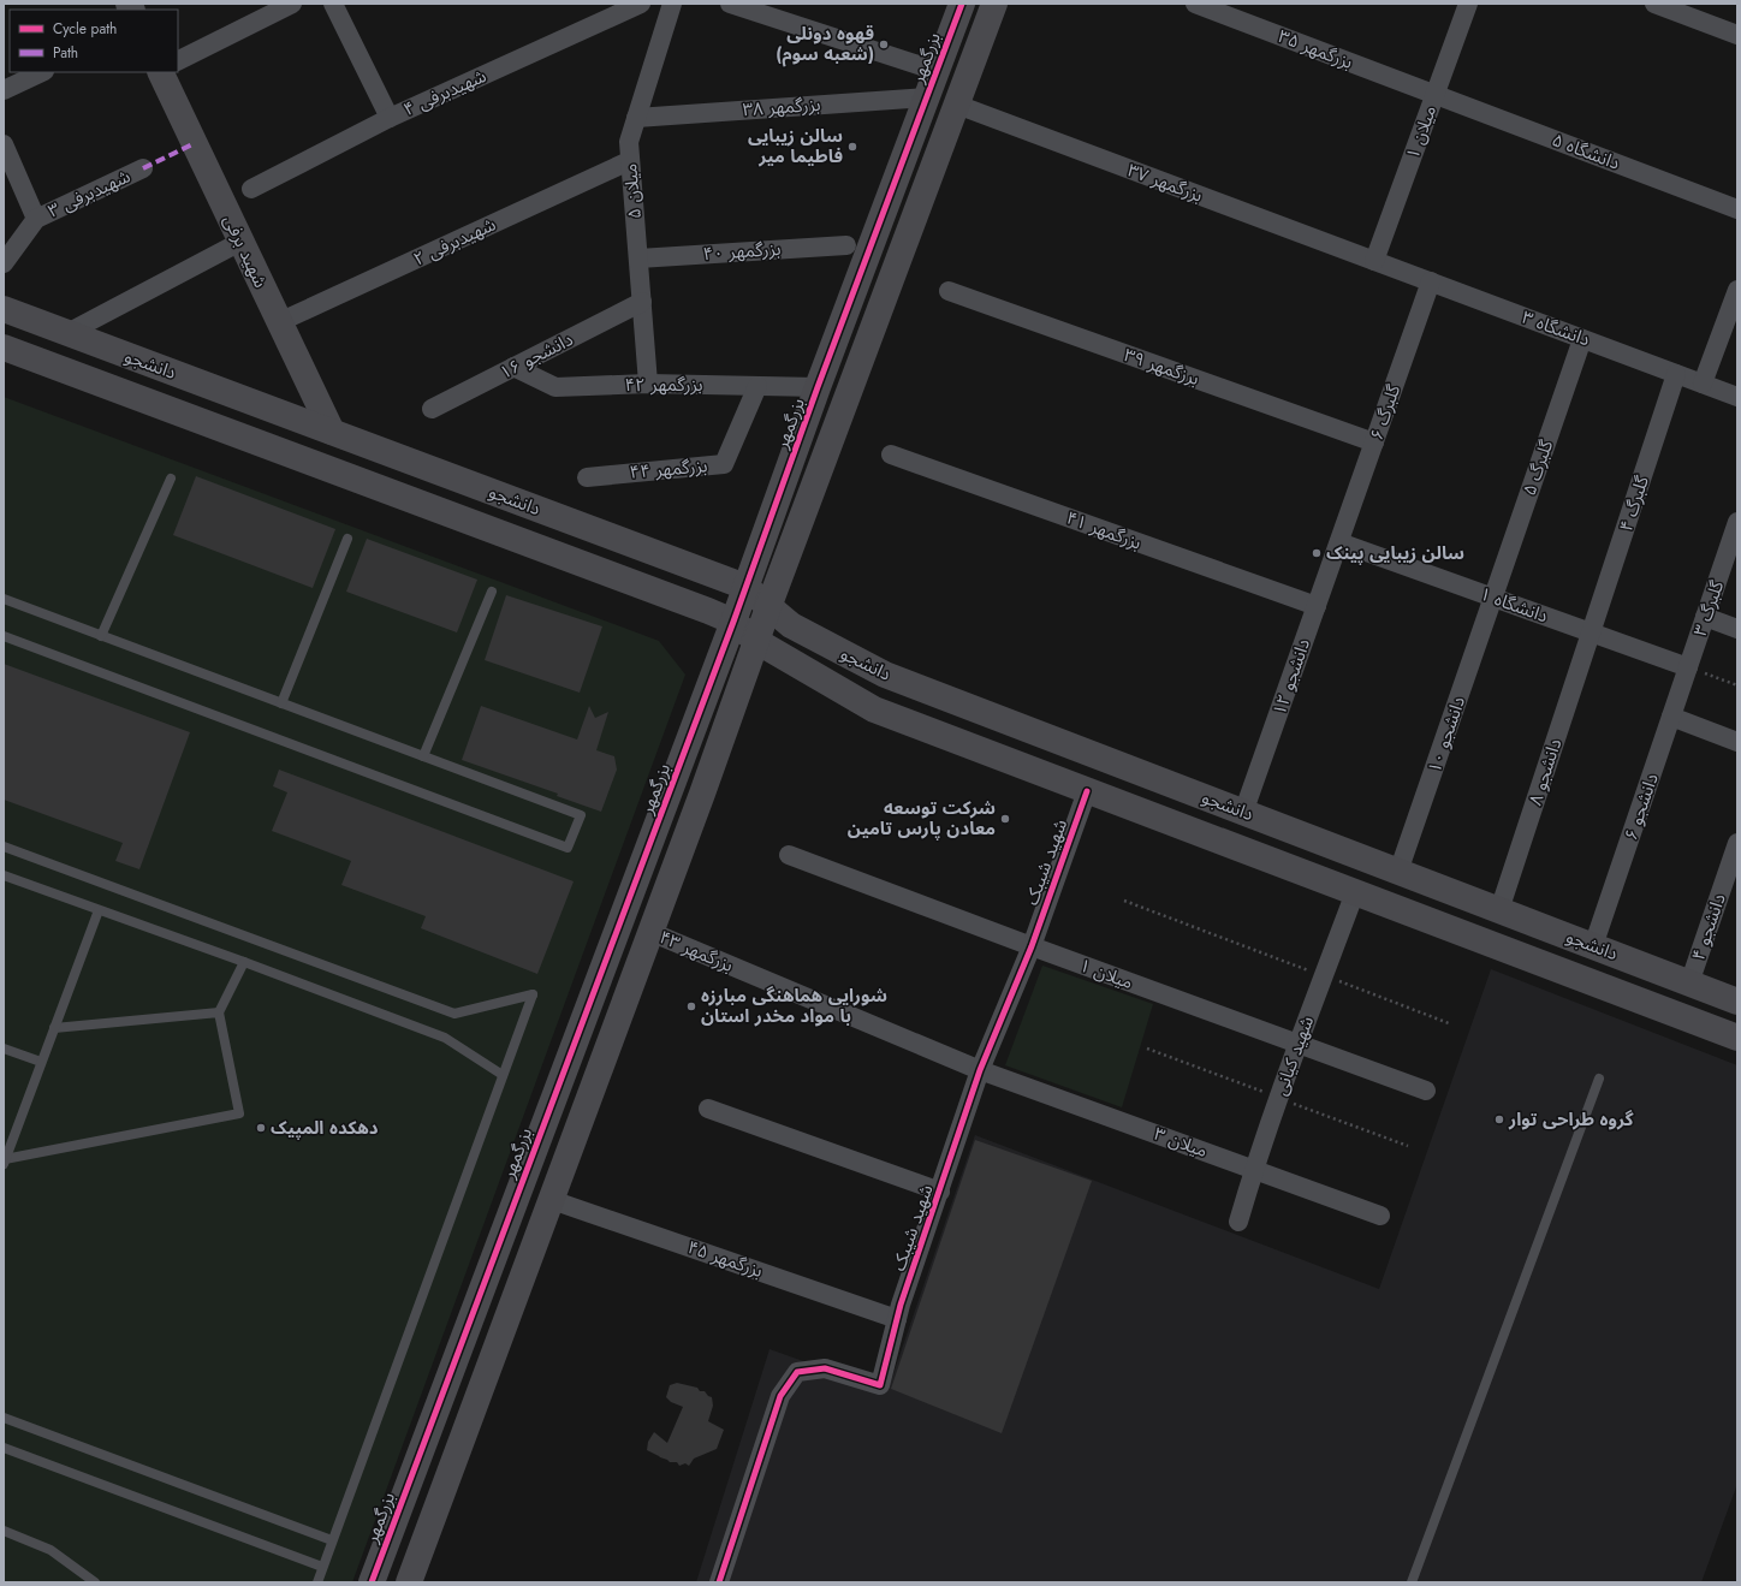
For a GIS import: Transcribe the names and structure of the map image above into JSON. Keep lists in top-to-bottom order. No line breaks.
{"streets":{"street":["بزرگمهر ۳۵","بزرگمهر","شهیدبرفی ۴","بزرگمهر ۳۸","میلان ۱","دانشگاه ۵","بزرگمهر ۳۷","میلان ۵","شهیدبرفی ۳","شهیدبرفی ۲","شهید برفی","بزرگمهر ۴۰","دانشگاه ۳","دانشجو ۱۶","دانشجو","برزگمهر ۳۹","بزرگمهر ۴۲","گلبرگ ۶","گلبرگ ۵","بزرگمهر ۴۴","گلبرگ ۴","بزرگمهر ۴۱","دانشگاه ۱","گلبرگ ۳","دانشجو ۱۲","دانشجو ۱۰","دانشجو ۸","دانشجو ۶","شهید شیبک","دانشجو ۴","بزرگمهر ۴۳","شهید کیانی","میلان ۳","بزرگمهر ۴۵"]},"crossings":[["بزرگمهر ۳۵","میلان ۱"],["بزرگمهر ۳۵","دانشگاه ۵"],["بزرگمهر","بزرگمهر ۳۸"],["بزرگمهر","دانشجو"],["بزرگمهر","بزرگمهر ۴۲"],["بزرگمهر ۳۸","میلان ۵"],["میلان ۱","دانشگاه ۵"],["میلان ۱","بزرگمهر ۳۷"],["میلان ۱","دانشگاه ۳"],["میلان ۱","شهید شیبک"],["میلان ۱","شهید کیانی"],["بزرگمهر ۳۷","دانشگاه ۳"],["میلان ۵","شهیدبرفی ۲"],["میلان ۵","بزرگمهر ۴۰"],["میلان ۵","دانشجو ۱۶"],["میلان ۵","بزرگمهر ۴۲"],["شهیدبرفی ۲","شهید برفی"],["شهید برفی","دانشجو"],["دانشگاه ۳","گلبرگ ۶"],["دانشگاه ۳","گلبرگ ۵"],["دانشگاه ۳","گلبرگ ۴"],["دانشجو ۱۶","بزرگمهر ۴۲"],["دانشجو","دانشجو ۱۲"],["دانشجو","دانشجو ۱۰"],["دانشجو","دانشجو ۸"],["دانشجو","دانشجو ۶"],["دانشجو","شهید شیبک"],["دانشجو","دانشجو ۴"],["دانشجو","شهید کیانی"],["برزگمهر ۳۹","گلبرگ ۶"],["بزرگمهر ۴۲","بزرگمهر ۴۴"],["گلبرگ ۶","دانشگاه ۱"],["گلبرگ ۶","دانشجو ۱۲"],["گلبرگ ۵","دانشگاه ۱"],["گلبرگ ۵","دانشجو ۱۰"],["گلبرگ ۴","دانشگاه ۱"],["گلبرگ ۴","دانشجو ۸"],["بزرگمهر ۴۱","دانشجو ۱۲"],["دانشگاه ۱","گلبرگ ۳"],["دانشگاه ۱","دانشجو ۱۲"],["دانشگاه ۱","دانشجو ۱۰"],["دانشگاه ۱","دانشجو ۸"],["دانشگاه ۱","دانشجو ۶"],["گلبرگ ۳","دانشجو ۶"],["شهید شیبک","بزرگمهر ۴۳"],["شهید شیبک","میلان ۳"],["شهید شیبک","بزرگمهر ۴۵"],["بزرگمهر ۴۳","میلان ۳"],["شهید کیانی","میلان ۳"]],"places":["قهوه دونلی (شعبه سوم)","سالن زیبایی فاطیما میر","سالن زیبایی پینک","شرکت توسعه معادن پارس تامین","شورایی هماهنگی مبارزه با مواد مخدر استان","گروه طراحی توار","دهکده المپیک"],"legend":["Cycle path","Path"]}
